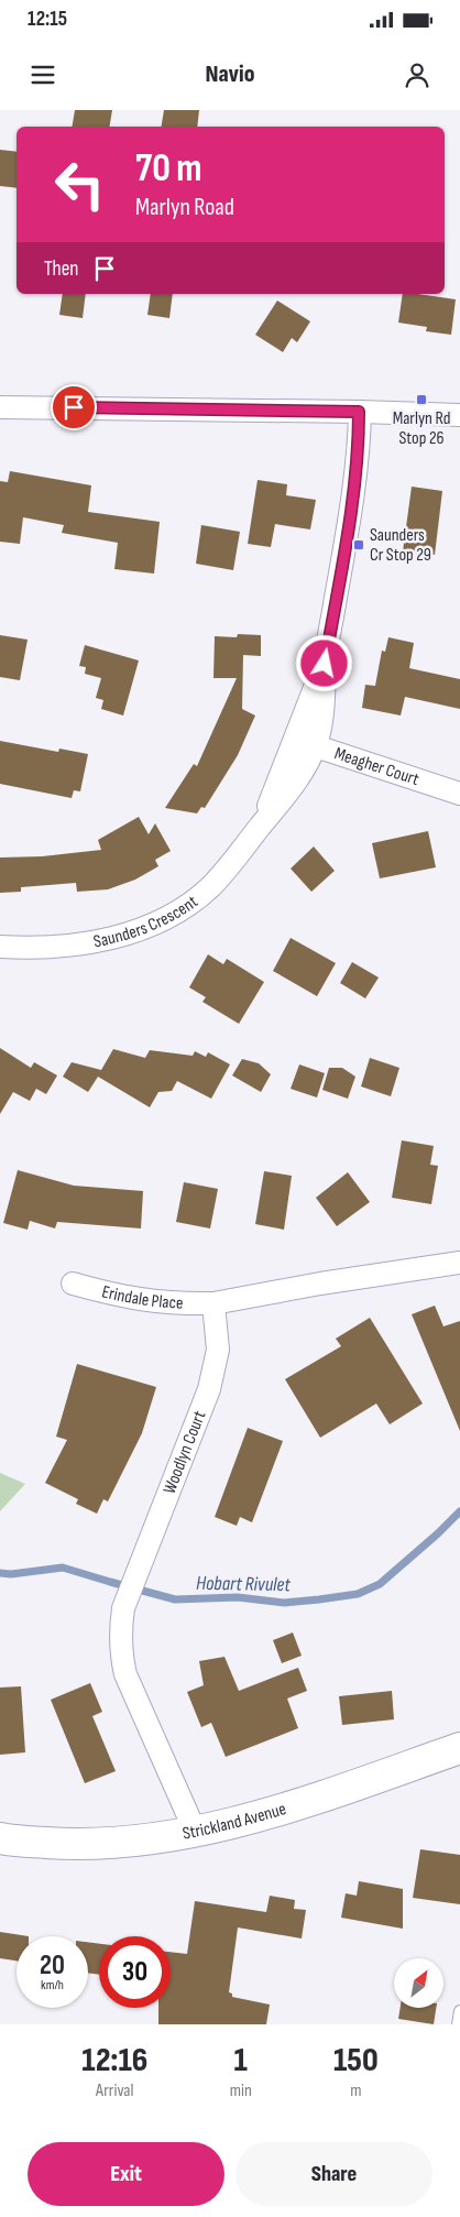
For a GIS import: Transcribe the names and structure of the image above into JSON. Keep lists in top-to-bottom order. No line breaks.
{"streets":{"street":["Meagher Court","Saunders Crescent","Erindale Place","Woodlyn Court","Strickland Avenue"]},"crossings":[["Meagher Court","Saunders Crescent"],["Erindale Place","Woodlyn Court"],["Woodlyn Court","Strickland Avenue"]],"water":["Hobart Rivulet"],"places":{"transit":["Marlyn Rd Stop 26","Saunders Cr Stop 29"]},"north":"top right","page":{"status":"12:15","header":"Navio","turn":["70 m","Marlyn Road"],"then":"Then","speed":"20 km/h","limit":"30","eta":["12:16","Arrival","1","min","150","m"],"buttons":["Exit","Share"]}}
